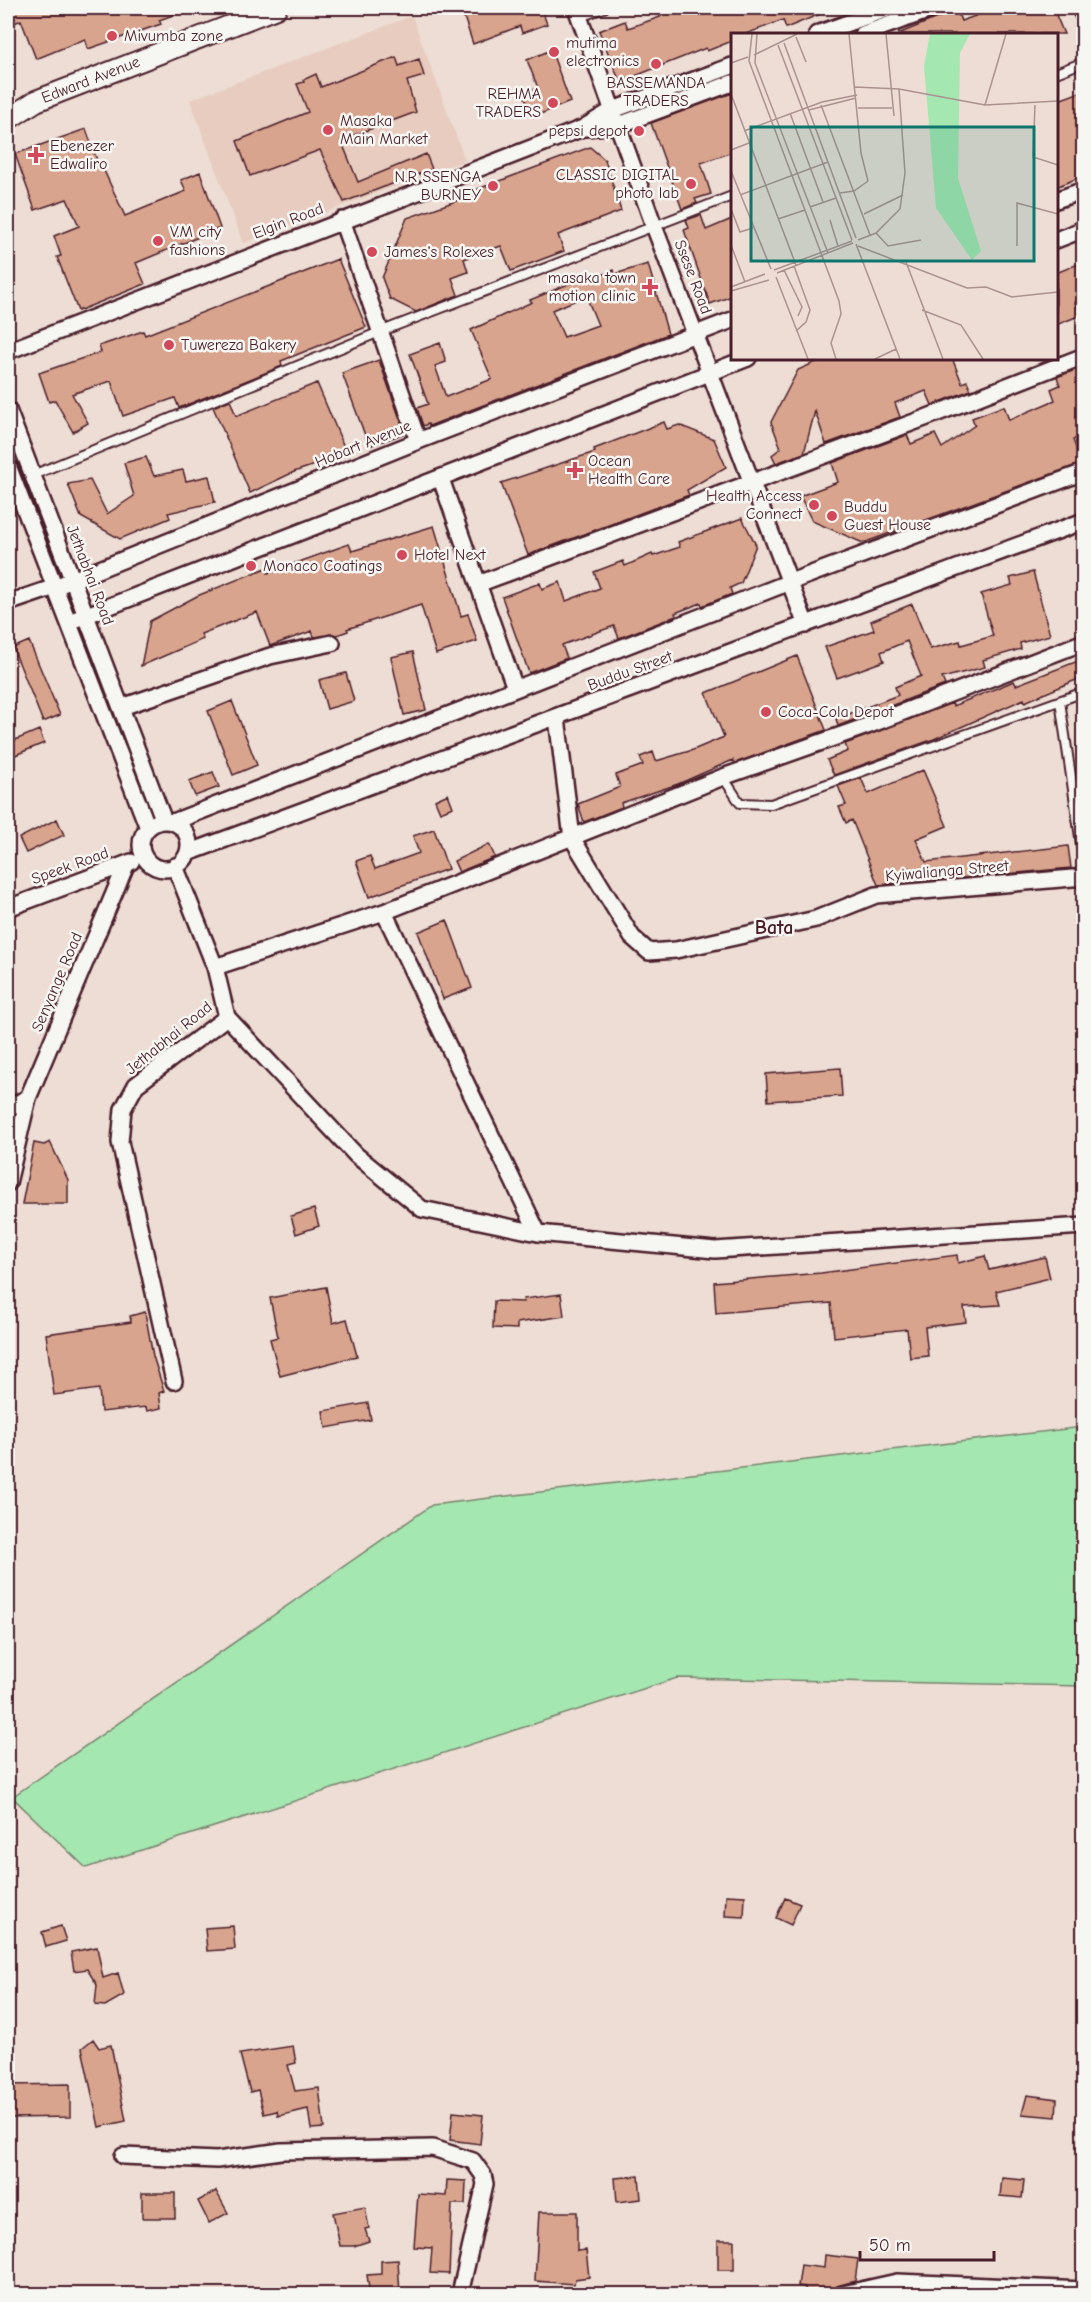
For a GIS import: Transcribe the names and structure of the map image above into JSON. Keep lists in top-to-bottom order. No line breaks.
{"streets":{"street":["Edward Avenue","Elgin Road","Ssese Road","Hobart Avenue","Jethabhai Road","Buddu Street","Speek Road","Kyiwalianga Street","Senyange Road"]},"crossings":[["Elgin Road","Ssese Road"],["Ssese Road","Hobart Avenue"],["Ssese Road","Buddu Street"],["Hobart Avenue","Jethabhai Road"],["Jethabhai Road","Buddu Street"],["Jethabhai Road","Speek Road"],["Buddu Street","Speek Road"],["Buddu Street","Kyiwalianga Street"],["Speek Road","Senyange Road"]],"districts":["Bata"],"places":{"other":["Mivumba zone","mutima electronics","BASSEMANDA TRADERS","REHMA TRADERS","Masaka Main Market","pepsi depot","CLASSIC DIGITAL photo lab","N.R SSENGA BURNEY","V.M city fashions","James's Rolexes","Tuwereza Bakery","Health Access Connect","Buddu Guest House","Hotel Next","Monaco Coatings","Coca-Cola Depot"],"health":["Ebenezer Edwaliro","masaka town motion clinic","Ocean Health Care"]},"scale_bar":"50 m"}
